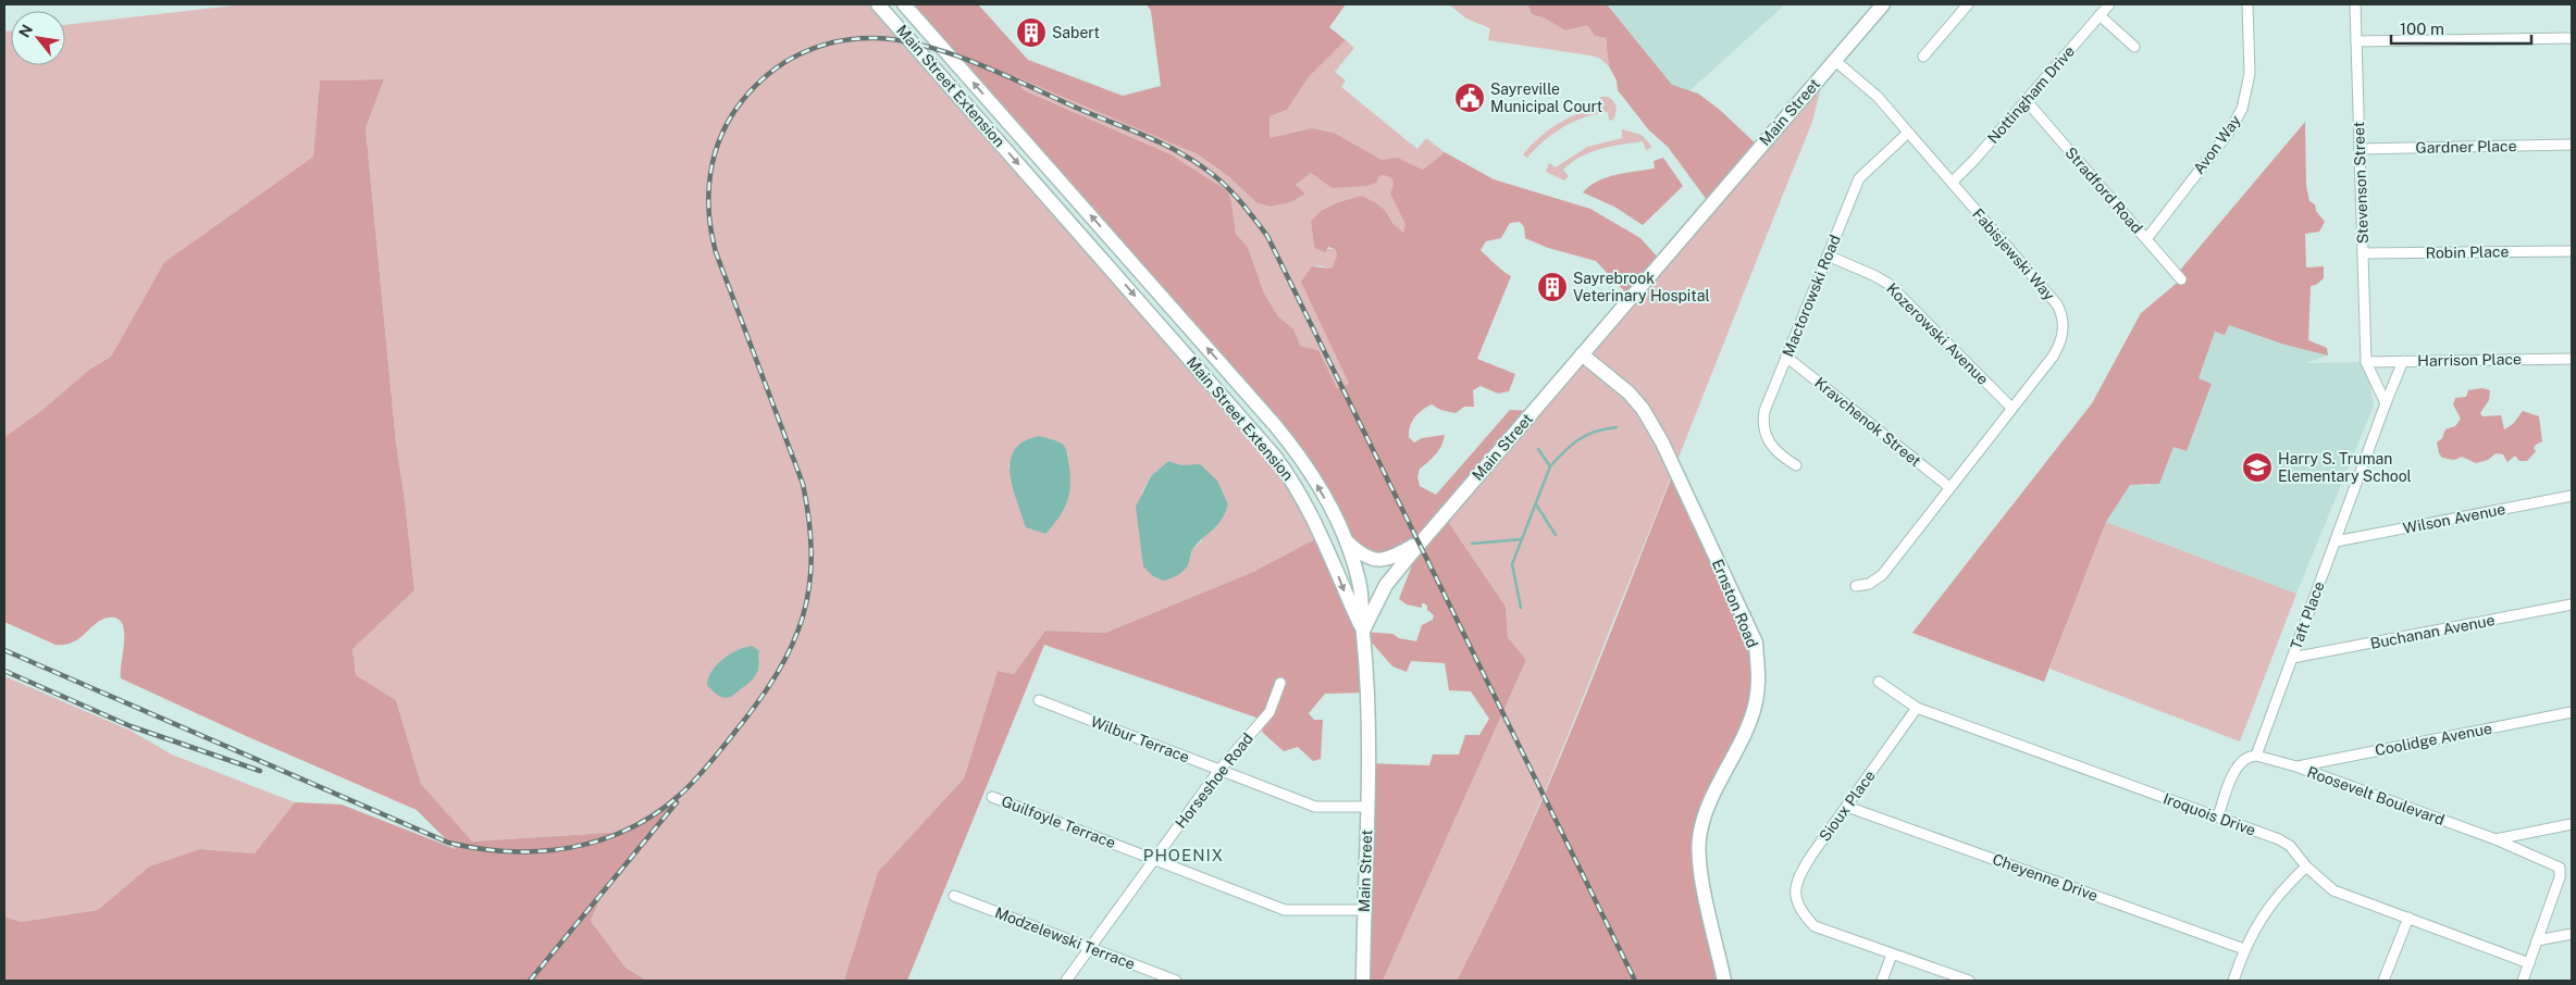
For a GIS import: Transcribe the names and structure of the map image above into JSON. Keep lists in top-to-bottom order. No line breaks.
{"streets":{"main road":["Main Street Extension","Main Street","Ernston Road"],"street":["Nottingham Drive","Avon Way","Gardner Place","Stevenson Street","Stradford Road","Robin Place","Fabisjewski Way","Mactorowski Road","Kozerowski Avenue","Harrison Place","Kravchenok Street","Wilson Avenue","Taft Place","Buchanan Avenue","Wilbur Terrace","Coolidge Avenue","Horseshoe Road","Roosevelt Boulevard","Sioux Place","Iroquois Drive","Guilfoyle Terrace","Cheyenne Drive","Modzelewski Terrace"]},"crossings":[["Main Street Extension","Main Street"],["Nottingham Drive","Stradford Road"],["Nottingham Drive","Fabisjewski Way"],["Main Street","Fabisjewski Way"],["Main Street","Ernston Road"],["Main Street","Wilbur Terrace"],["Main Street","Guilfoyle Terrace"],["Avon Way","Stradford Road"],["Gardner Place","Stevenson Street"],["Stevenson Street","Robin Place"],["Stevenson Street","Harrison Place"],["Fabisjewski Way","Mactorowski Road"],["Fabisjewski Way","Kozerowski Avenue"],["Fabisjewski Way","Kravchenok Street"],["Mactorowski Road","Kozerowski Avenue"],["Mactorowski Road","Kravchenok Street"],["Harrison Place","Taft Place"],["Wilson Avenue","Taft Place"],["Taft Place","Buchanan Avenue"],["Taft Place","Roosevelt Boulevard"],["Wilbur Terrace","Horseshoe Road"],["Coolidge Avenue","Roosevelt Boulevard"],["Horseshoe Road","Guilfoyle Terrace"],["Horseshoe Road","Modzelewski Terrace"],["Sioux Place","Iroquois Drive"],["Sioux Place","Cheyenne Drive"]],"districts":["PHOENIX"],"places":{"building":["Sabert","Sayrebrook Veterinary Hospital"],"public building":["Sayreville Municipal Court"],"school or university":["Harry S. Truman Elementary School"]},"scale_bar":"100 m","north":"top left"}
